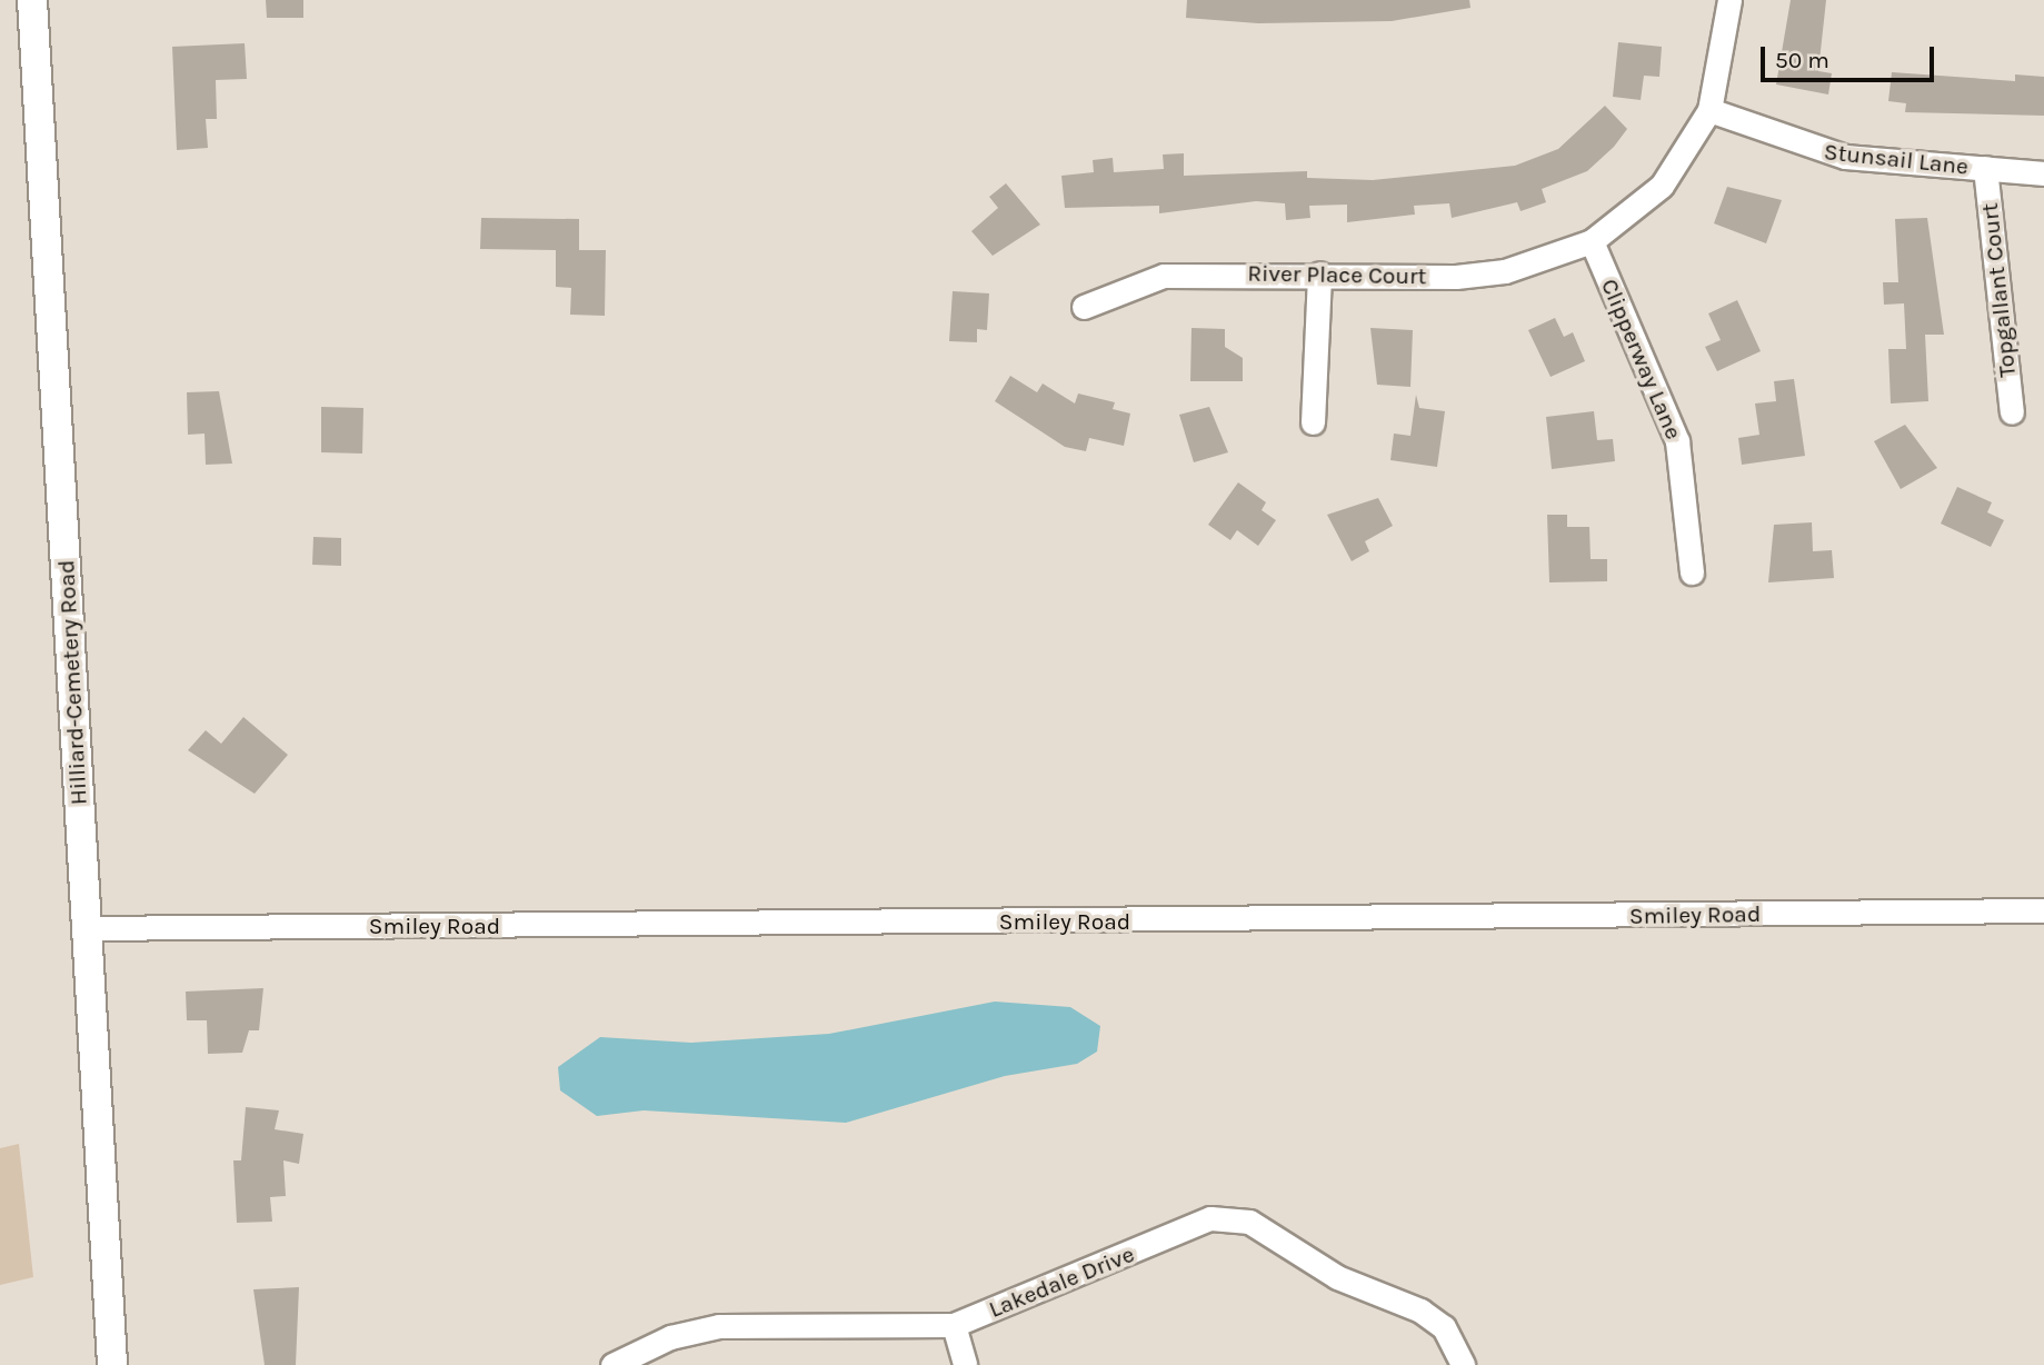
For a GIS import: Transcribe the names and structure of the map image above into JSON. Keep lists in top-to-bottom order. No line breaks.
{"streets":{"main road":["Hilliard-Cemetery Road"],"street":["Stunsail Lane","River Place Court","Topgallant Court","Clipperway Lane","Smiley Road","Lakedale Drive"]},"crossings":[["Stunsail Lane","Topgallant Court"],["River Place Court","Clipperway Lane"],["Hilliard-Cemetery Road","Smiley Road"]],"scale_bar":"50 m"}
